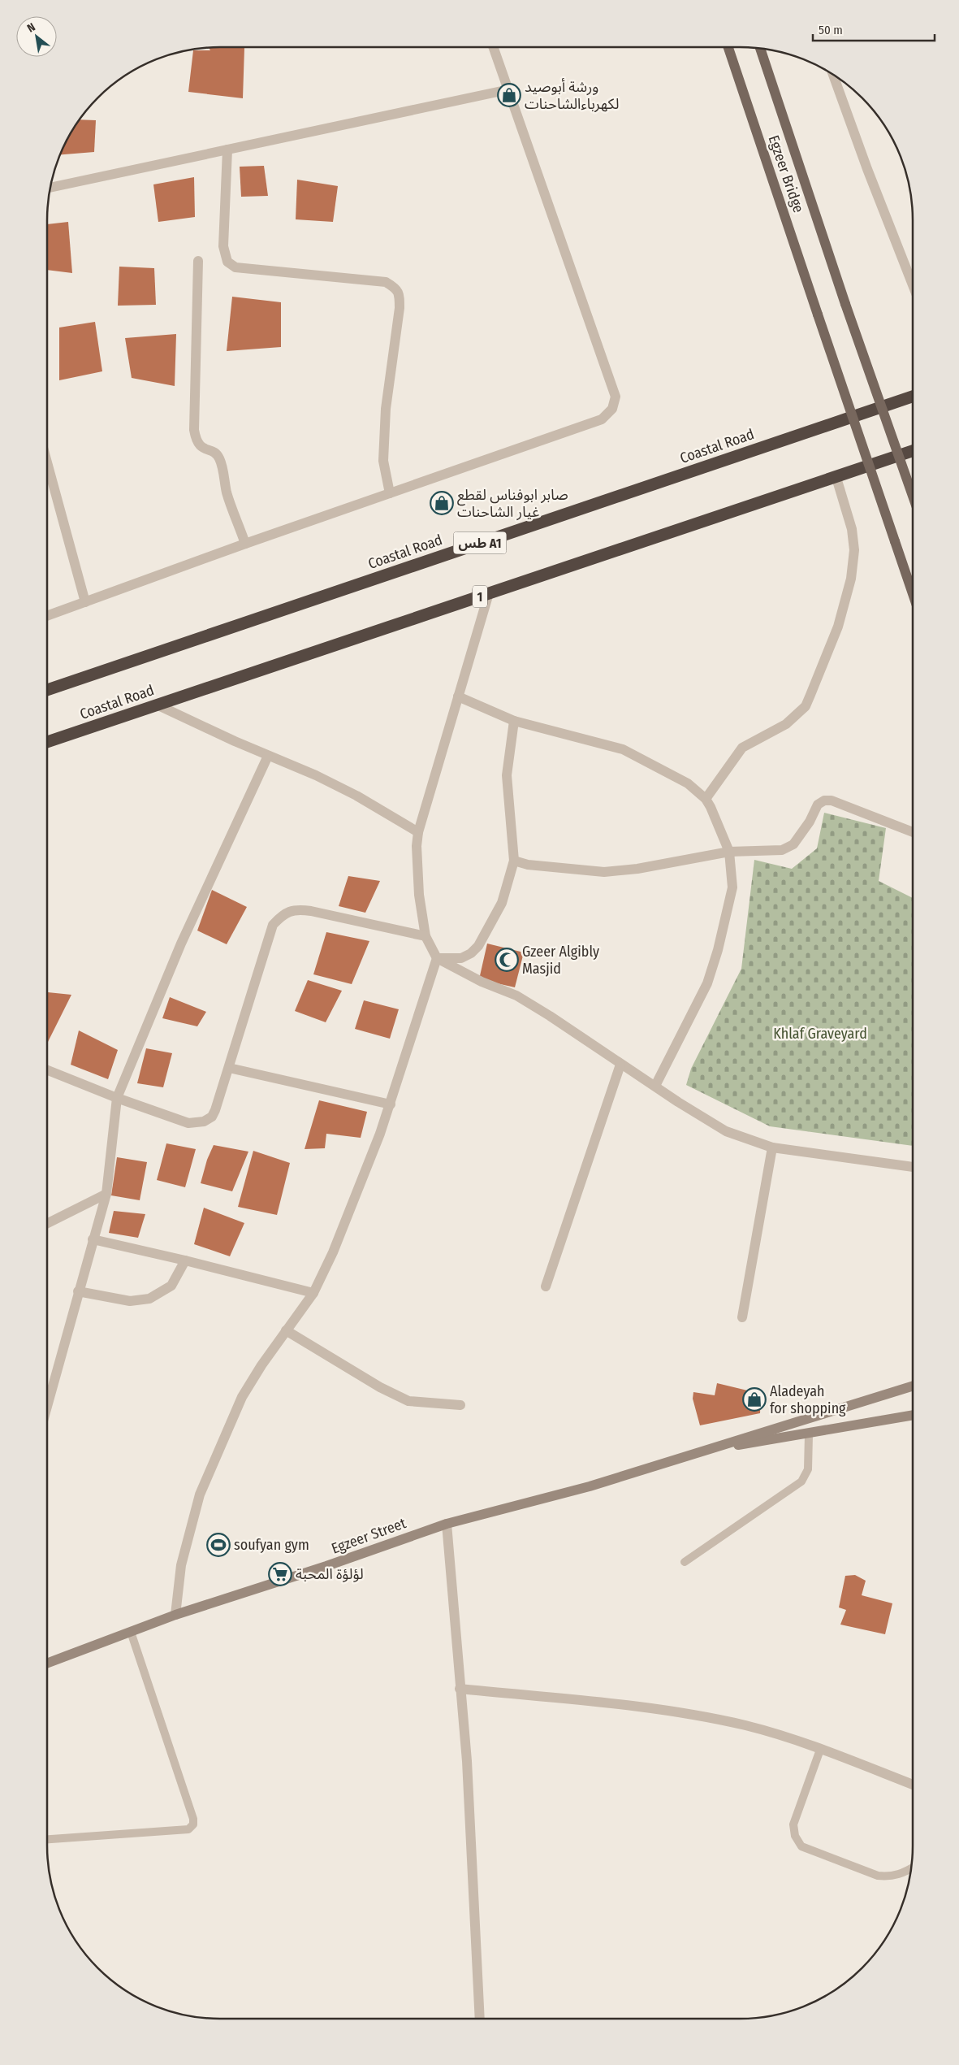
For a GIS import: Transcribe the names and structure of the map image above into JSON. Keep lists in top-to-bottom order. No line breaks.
{"streets":{"highway":["Coastal Road","طس A1","1"],"main road":["Egzeer Bridge"],"street":["Egzeer Street"]},"parks":["Khlaf Graveyard"],"places":{"shop":["ورشة أبوصيد لكهرباءالشاحنات","صابر ابوفناس لقطع غيار الشاحنات","Aladeyah for shopping"],"mosque":["Gzeer Algibly Masjid"],"sports":["soufyan gym"],"supermarket":["لؤلؤة المحبة"]},"scale_bar":"50 m","north":"top left"}
